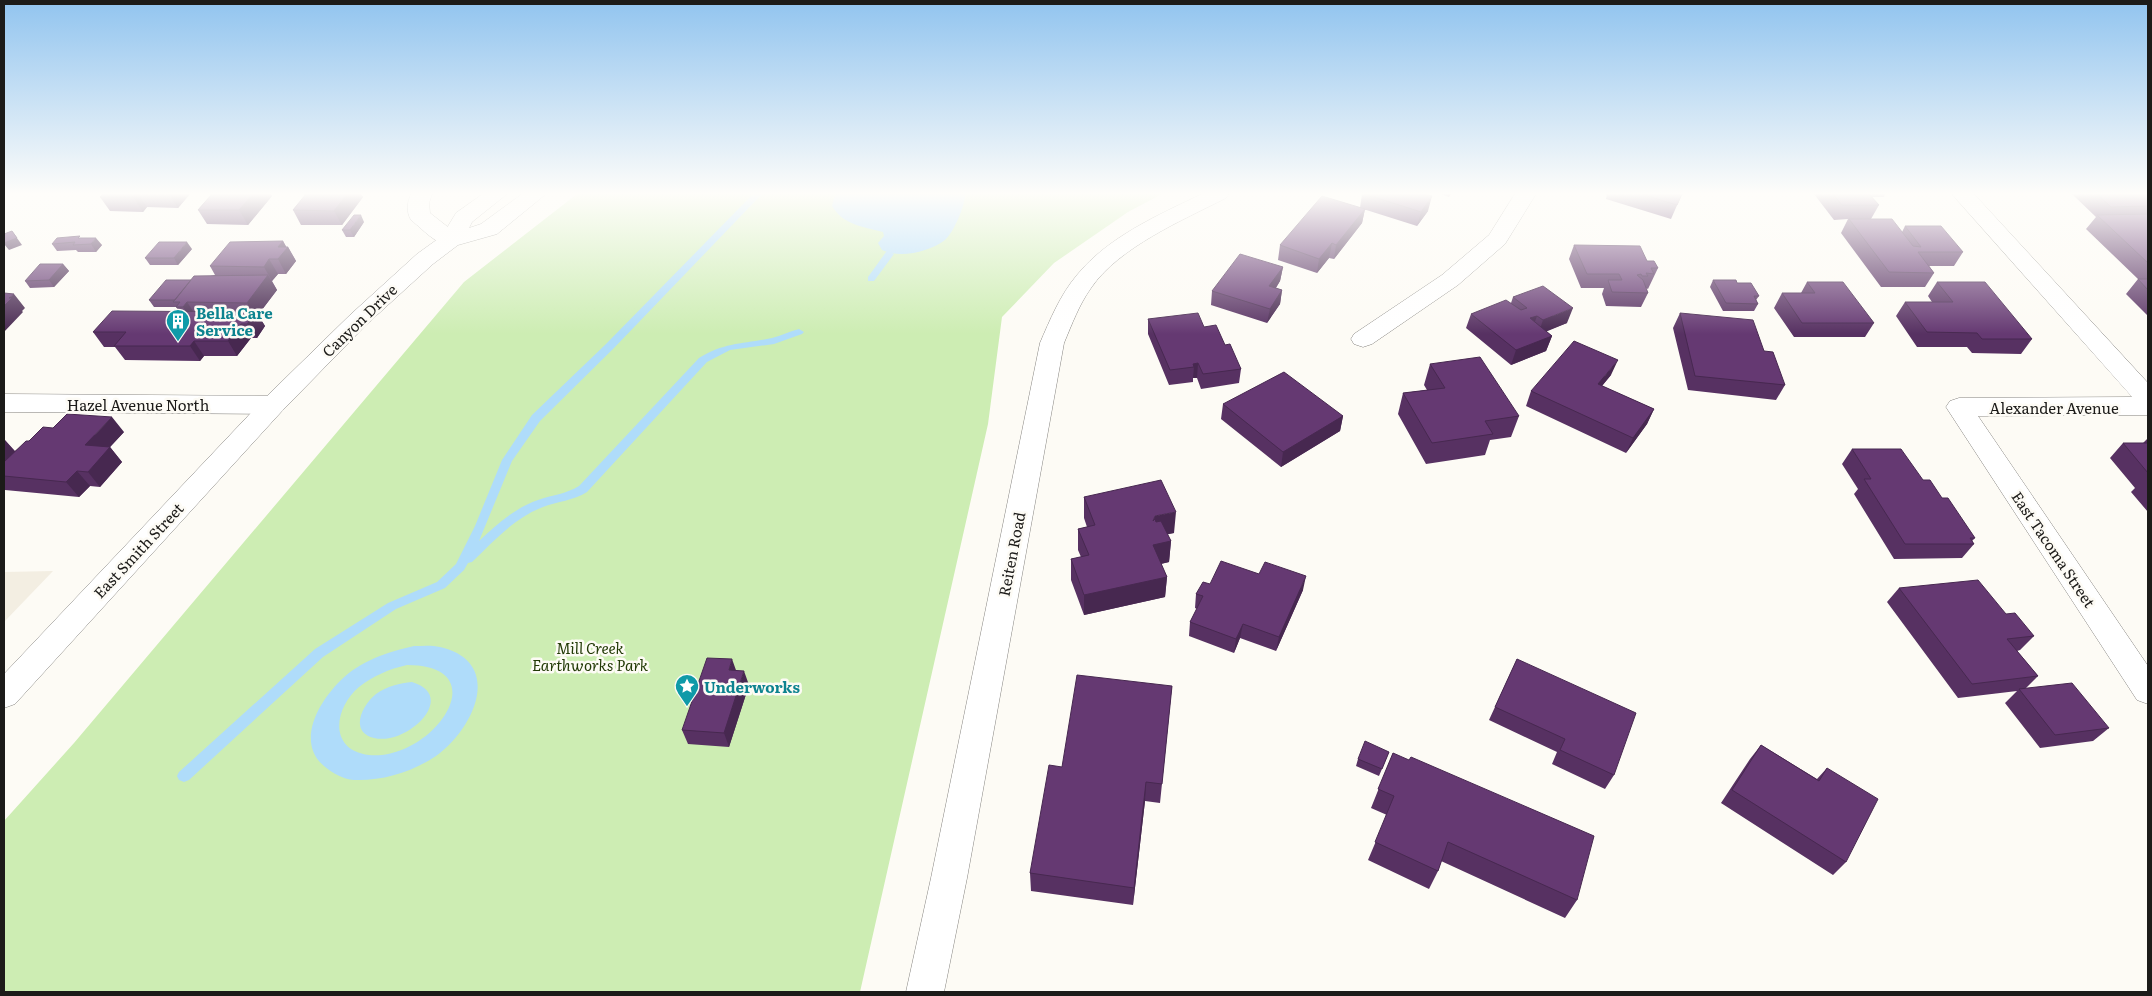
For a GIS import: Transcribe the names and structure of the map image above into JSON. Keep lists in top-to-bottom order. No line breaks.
{"streets":{"street":["Canyon Drive","Hazel Avenue North","Alexander Avenue","East Tacoma Street","East Smith Street","Reiten Road"]},"crossings":[["Canyon Drive","Hazel Avenue North"],["Canyon Drive","East Smith Street"],["Hazel Avenue North","East Smith Street"],["Alexander Avenue","East Tacoma Street"]],"parks":["Mill Creek Earthworks Park"],"places":{"building":["Bella Care Service"],"place":["Underworks"]}}
